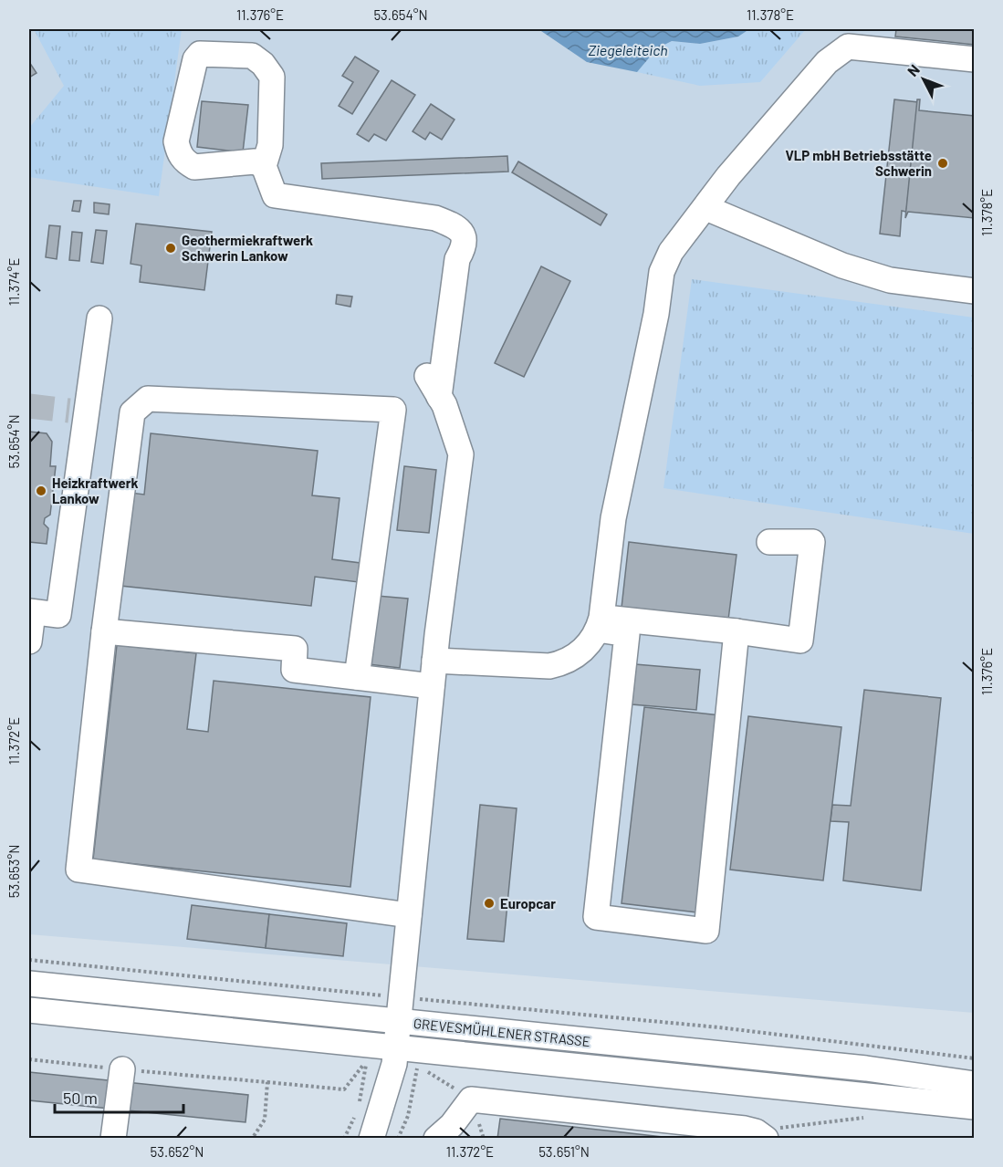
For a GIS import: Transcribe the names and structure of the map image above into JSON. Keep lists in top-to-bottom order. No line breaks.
{"streets":{"street":["GREVESMÜHLENER STRASSE"]},"water":["Ziegeleiteich"],"places":["VLP mbH Betriebsstätte Schwerin","Geothermiekraftwerk Schwerin Lankow","Heizkraftwerk Lankow","Europcar"],"scale_bar":"50 m","north":"top left","coordinates":["11.376°E","53.654°N","11.378°E","11.374°E","11.372°E","53.653°N","53.652°N","53.651°N"]}
